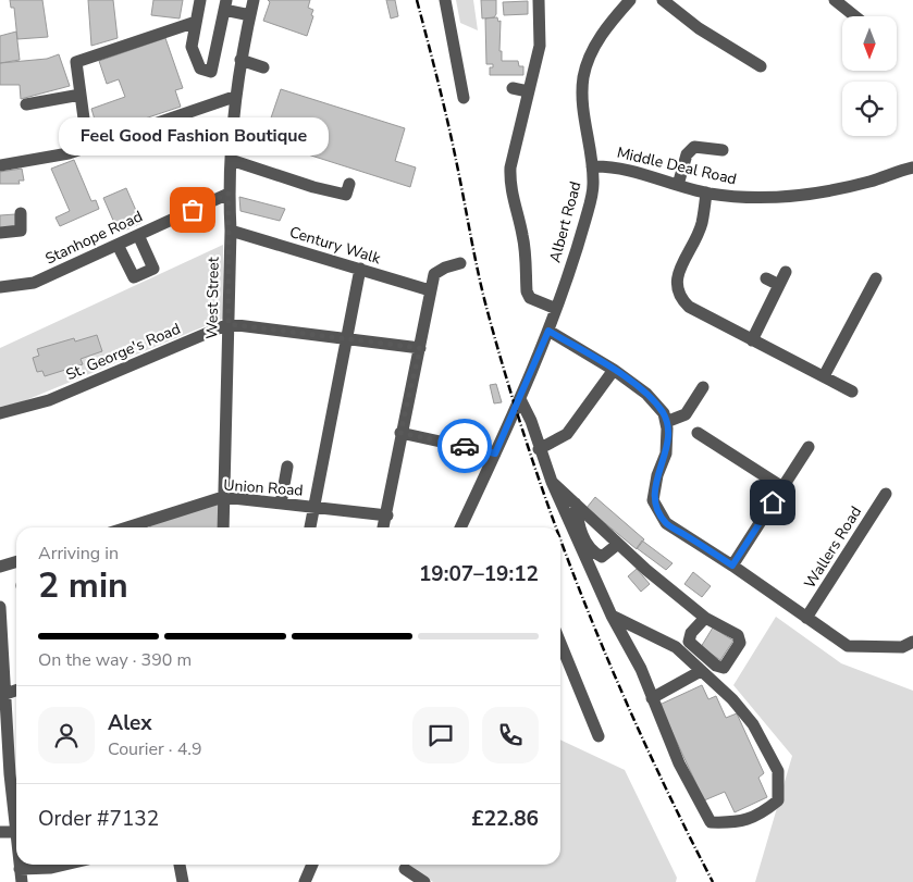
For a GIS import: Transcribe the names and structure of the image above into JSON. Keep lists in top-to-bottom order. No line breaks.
{"streets":{"street":["Middle Deal Road","Albert Road","Stanhope Road","Century Walk","West Street","St. George's Road","Union Road","Wallers Road"]},"crossings":[["Middle Deal Road","Albert Road"],["Stanhope Road","West Street"],["Century Walk","West Street"],["West Street","St. George's Road"],["West Street","Union Road"]],"places":["Feel Good Fashion Boutique"],"north":"bottom","page":{"bubble":"Feel Good Fashion Boutique","heading":["2 min","Arriving in","19:07–19:12"],"panel":["Alex","Courier · 4.9","Order #7132","£22.86"],"bar":"On the way · 390 m"}}
